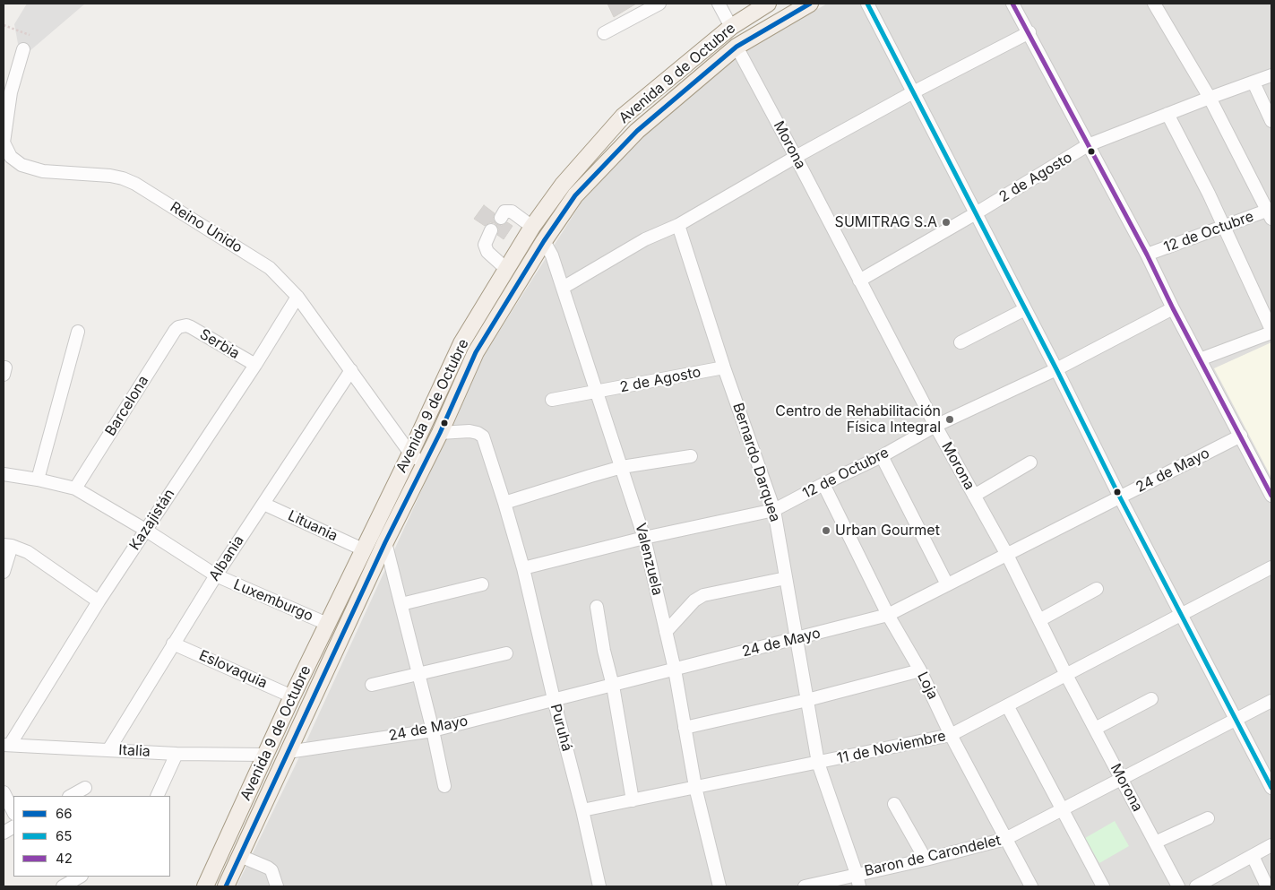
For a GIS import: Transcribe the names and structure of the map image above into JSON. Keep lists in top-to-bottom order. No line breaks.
{"streets":{"main road":["Avenida 9 de Octubre"],"street":["Morona","2 de Agosto","Reino Unido","12 de Octubre","Serbia","Barcelona","Bernardo Darquea","24 de Mayo","Kazajistán","Lituania","Albania","Valenzuela","Luxemburgo","Eslovaquia","Loja","Puruhá","11 de Noviembre","Italia","Baron de Carondelet"]},"crossings":[["Avenida 9 de Octubre","Morona"],["Avenida 9 de Octubre","Reino Unido"],["Avenida 9 de Octubre","24 de Mayo"],["Avenida 9 de Octubre","Lituania"],["Avenida 9 de Octubre","Valenzuela"],["Avenida 9 de Octubre","Luxemburgo"],["Avenida 9 de Octubre","Eslovaquia"],["Avenida 9 de Octubre","Puruhá"],["Avenida 9 de Octubre","Italia"],["Morona","2 de Agosto"],["Morona","12 de Octubre"],["Morona","24 de Mayo"],["Morona","11 de Noviembre"],["Morona","Baron de Carondelet"],["2 de Agosto","Bernardo Darquea"],["2 de Agosto","Valenzuela"],["Reino Unido","Kazajistán"],["Reino Unido","Albania"],["12 de Octubre","Bernardo Darquea"],["12 de Octubre","Valenzuela"],["12 de Octubre","Loja"],["12 de Octubre","Puruhá"],["Serbia","Barcelona"],["Serbia","Kazajistán"],["Barcelona","Luxemburgo"],["Bernardo Darquea","24 de Mayo"],["Bernardo Darquea","11 de Noviembre"],["Bernardo Darquea","Baron de Carondelet"],["24 de Mayo","Valenzuela"],["24 de Mayo","Loja"],["24 de Mayo","Puruhá"],["Kazajistán","Luxemburgo"],["Kazajistán","Italia"],["Lituania","Albania"],["Albania","Luxemburgo"],["Albania","Eslovaquia"],["Albania","Italia"],["Valenzuela","11 de Noviembre"],["Loja","11 de Noviembre"],["Loja","Baron de Carondelet"],["Puruhá","11 de Noviembre"]],"places":["SUMITRAG S.A","Centro de Rehabilitación Física Integral","Urban Gourmet"],"lines":["transit line 66","transit line 65","transit line 42"],"legend":["66","65","42"]}
